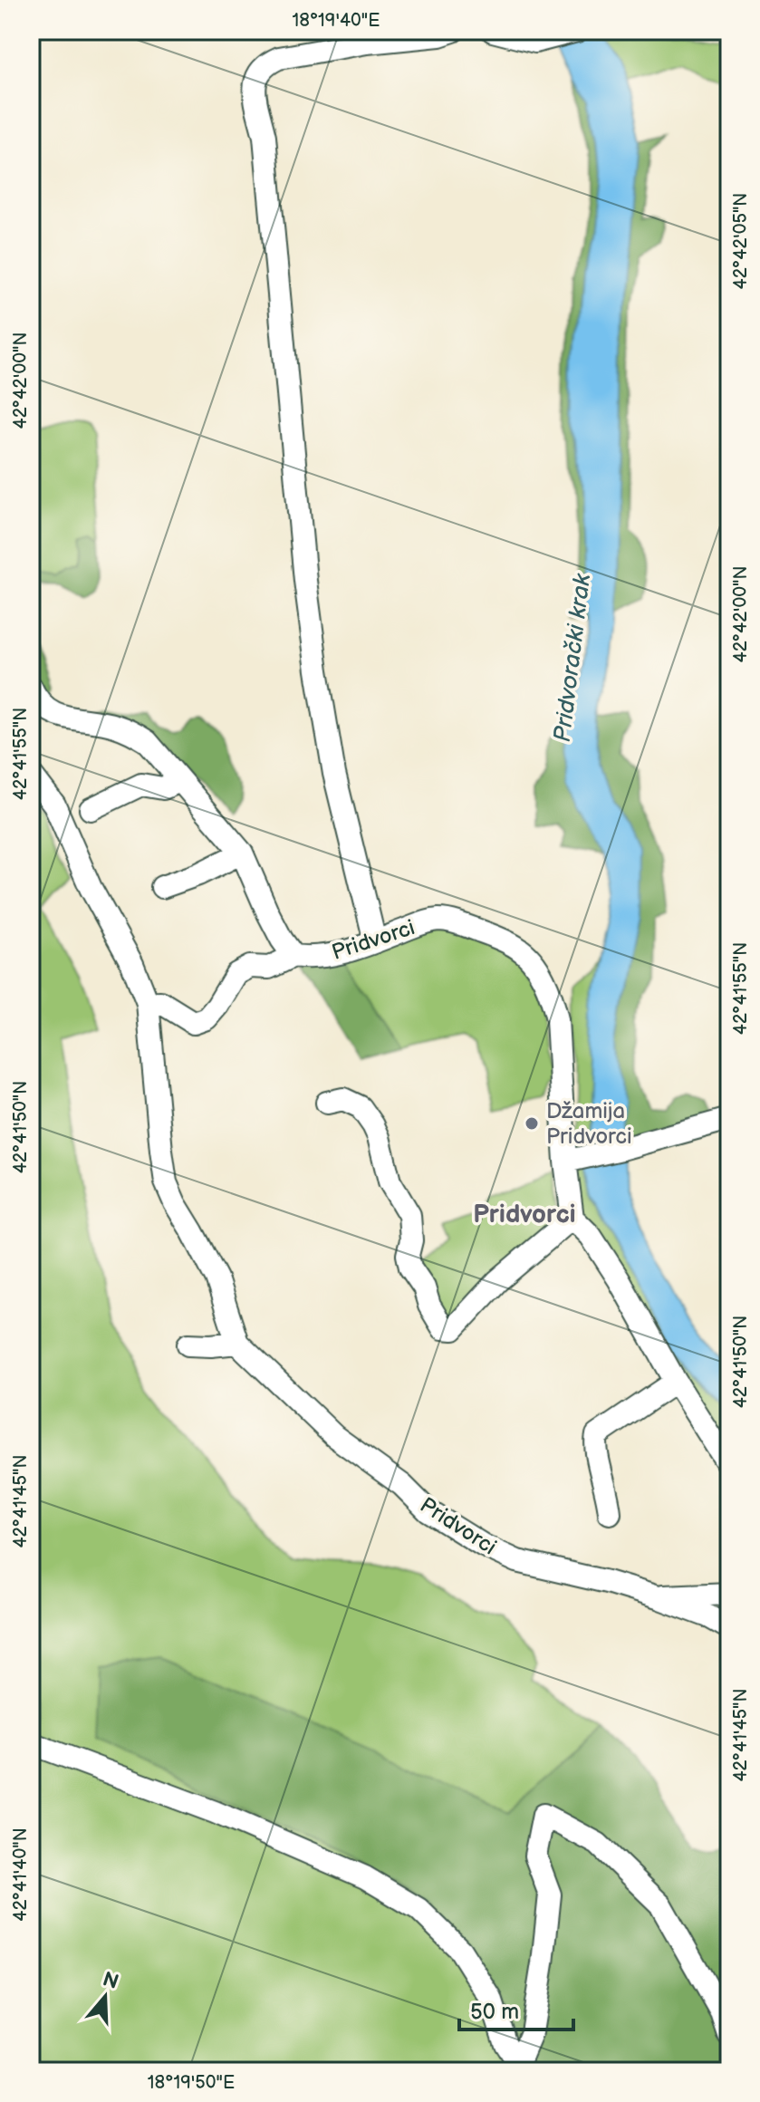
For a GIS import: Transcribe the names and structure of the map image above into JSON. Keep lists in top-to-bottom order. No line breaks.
{"streets":{"street":["Pridvorci"]},"districts":["Pridvorci"],"water":["Pridvorački krak"],"places":["Džamija Pridvorci"],"scale_bar":"50 m","north":"top","coordinates":["18°19'40\"E","42°42'05\"N","42°42'00\"N","42°41'55\"N","42°41'50\"N","42°41'45\"N","42°41'40\"N","18°19'50\"E"]}
